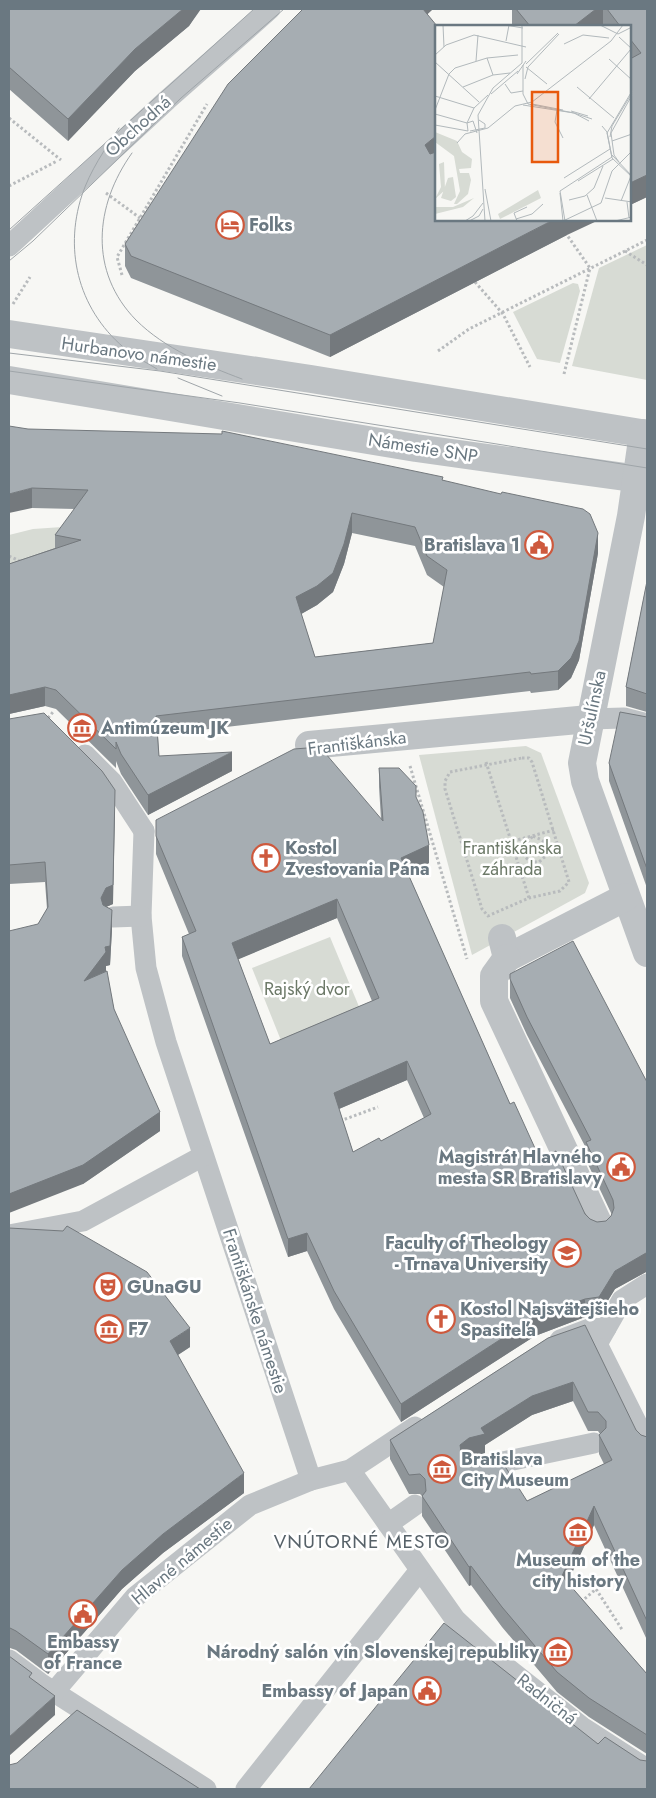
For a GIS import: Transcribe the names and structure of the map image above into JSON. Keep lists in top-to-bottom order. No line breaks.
{"streets":{"street":["Obchodná","Hurbanovo námestie","Námestie SNP","Uršulínska","Františkánska","Františkánske námestie","Hlavné námestie","Radničná"]},"crossings":[["Námestie SNP","Uršulínska"],["Uršulínska","Františkánska"],["Františkánske námestie","Hlavné námestie"]],"districts":["VNÚTORNÉ MESTO"],"parks":["Františkánska záhrada","Rajský dvor"],"places":{"hotel":["Folks"],"public building":["Bratislava 1","Magistrát Hlavného mesta SR Bratislavy","Embassy of France","Embassy of Japan"],"museum":["Antimúzeum JK","F7","Bratislava City Museum","Museum of the city history","Národný salón vín Slovenskej republiky"],"church":["Kostol Zvestovania Pána","Kostol Najsvätejšieho Spasiteľa"],"school or university":["Faculty of Theology - Trnava University"],"theatre":["GUnaGU"]}}
